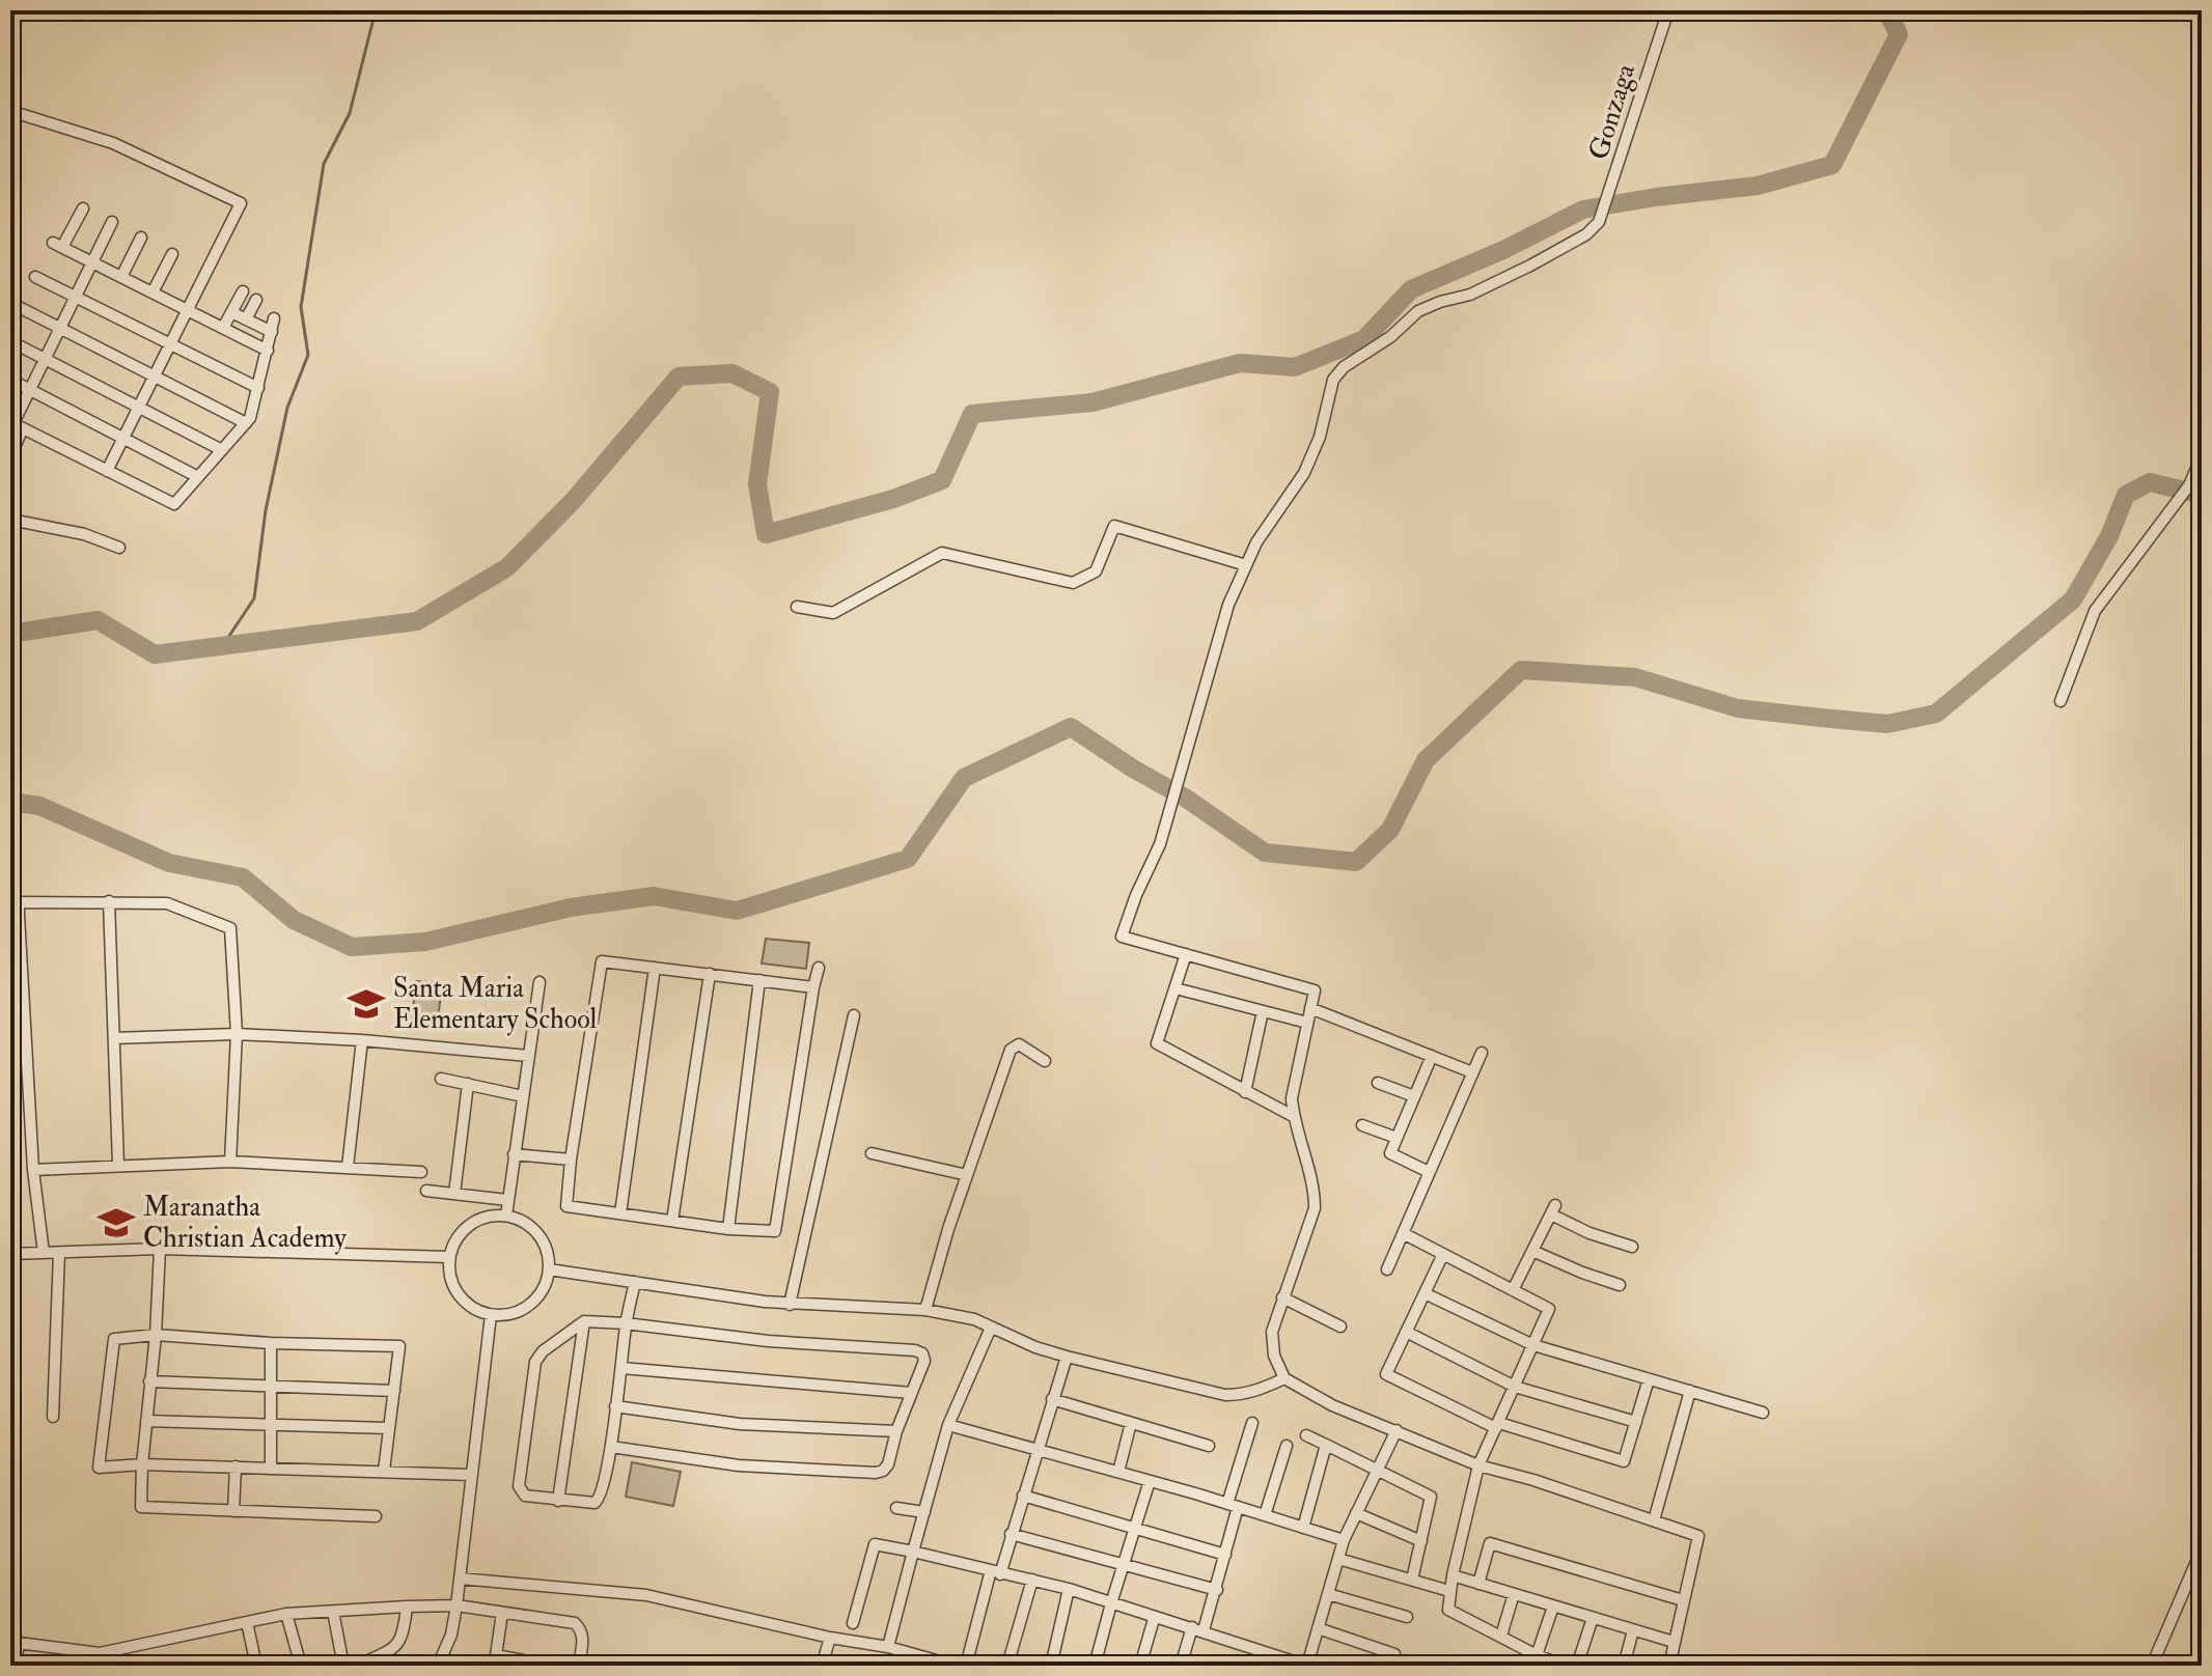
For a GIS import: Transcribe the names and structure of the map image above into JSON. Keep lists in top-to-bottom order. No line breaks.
{"streets":{"street":["Gonzaga"]},"places":{"school or university":["Santa Maria Elementary School","Maranatha Christian Academy"]}}
